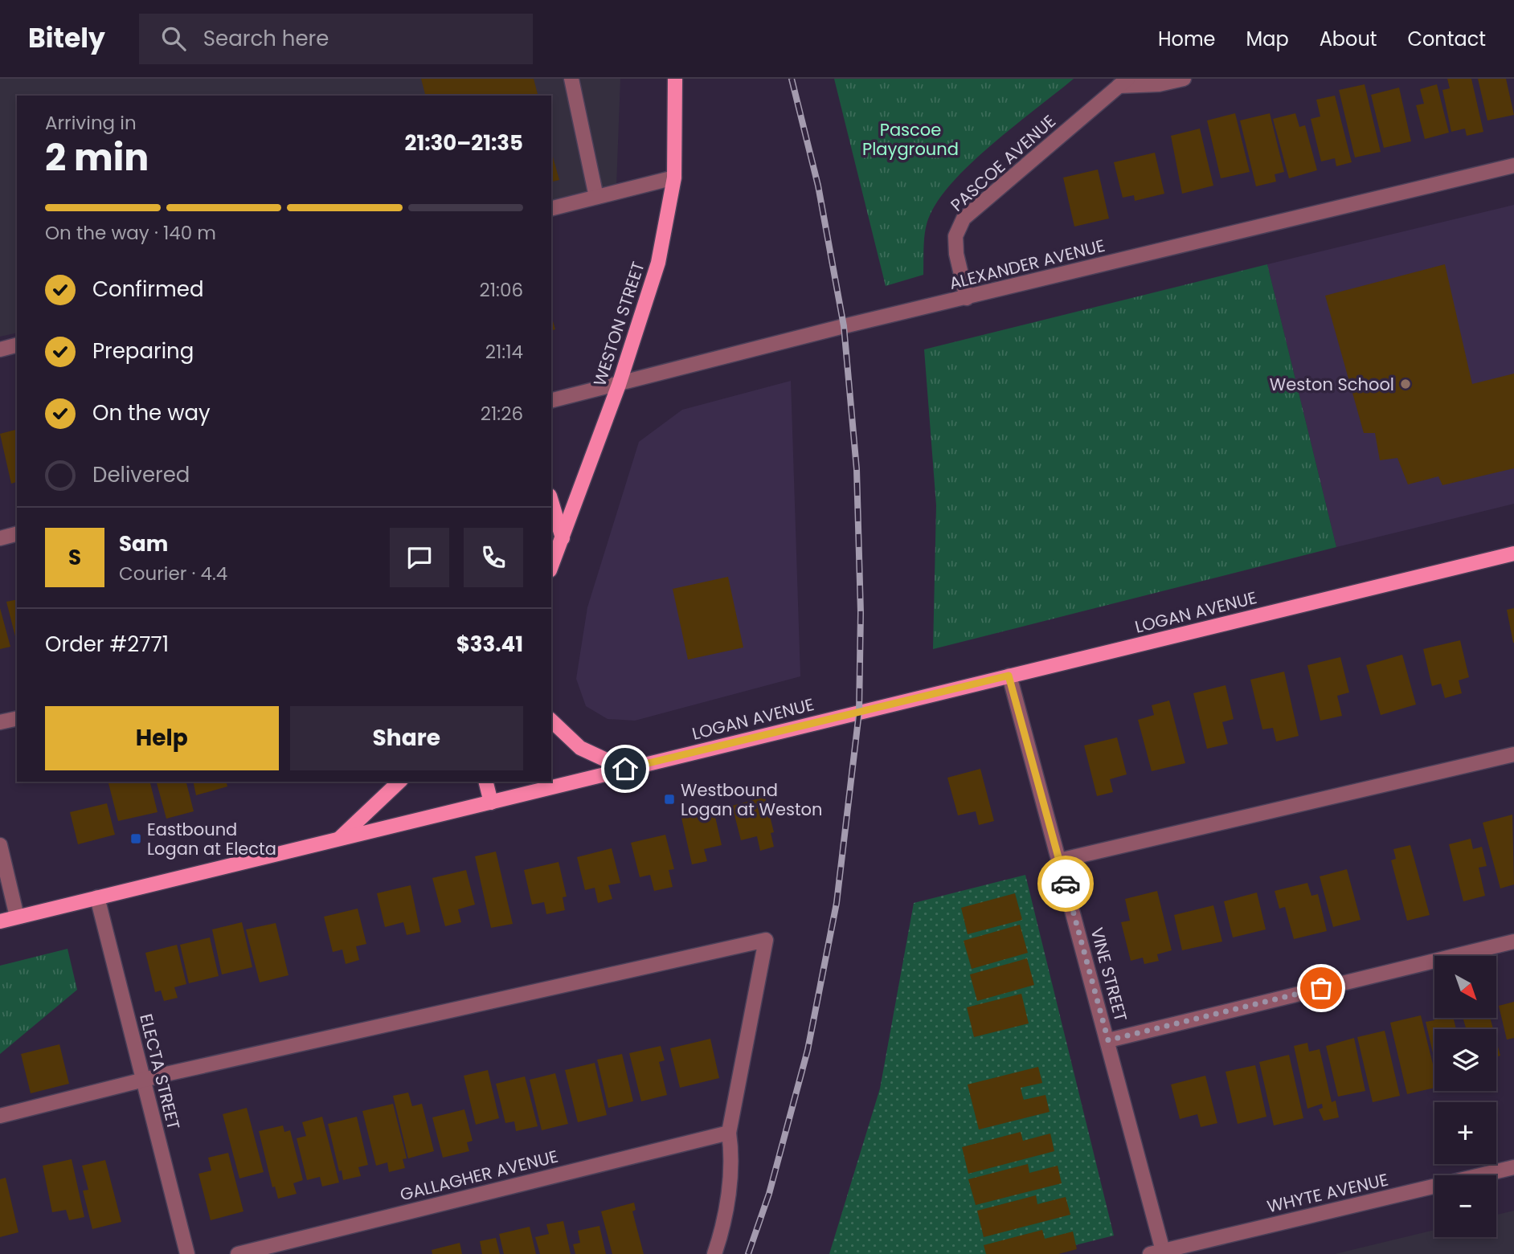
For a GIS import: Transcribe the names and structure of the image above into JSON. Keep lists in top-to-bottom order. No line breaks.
{"streets":{"main road":["WESTON STREET","LOGAN AVENUE"],"street":["PASCOE AVENUE","ALEXANDER AVENUE","VINE STREET","ELECTA STREET","GALLAGHER AVENUE","WHYTE AVENUE"]},"crossings":[["PASCOE AVENUE","ALEXANDER AVENUE"],["ALEXANDER AVENUE","WESTON STREET"],["LOGAN AVENUE","VINE STREET"],["LOGAN AVENUE","ELECTA STREET"],["VINE STREET","WHYTE AVENUE"]],"parks":["Pascoe Playground"],"places":{"other":["Weston School"],"transit":["Westbound Logan at Weston","Eastbound Logan at Electa"]},"north":"bottom right","page":{"header":"Bitely","search":"Search here","nav":["Home","Map","About","Contact"],"heading":["2 min","Arriving in","21:30–21:35"],"panel":["Sam","Courier · 4.4","Order #2771","$33.41"],"bar":"On the way · 140 m","list":[["Confirmed","21:06"],["Preparing","21:14"],["On the way","21:26"],"Delivered"],"round":"S","buttons":["Help","Share"],"map_buttons":["+","−"]}}
